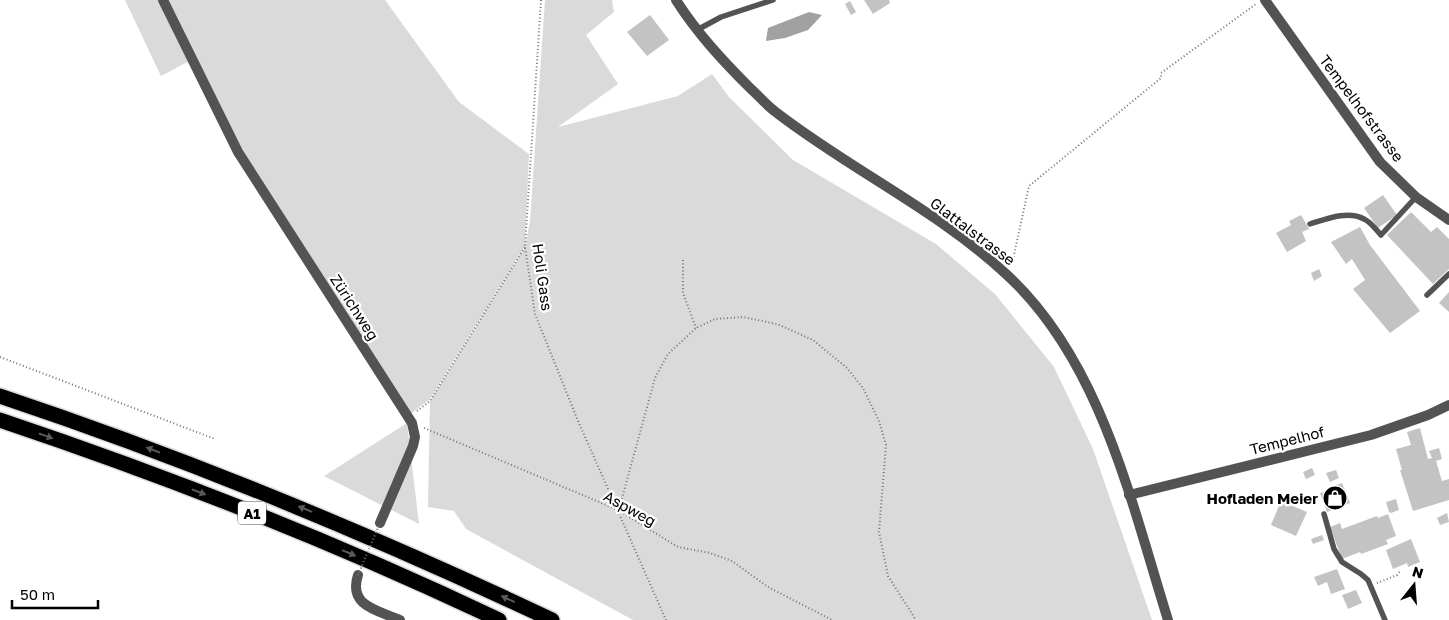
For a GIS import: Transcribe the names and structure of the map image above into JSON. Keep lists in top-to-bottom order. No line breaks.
{"streets":{"highway":["A1"],"street":["Tempelhofstrasse","Glattalstrasse","Zürichweg","Tempelhof"],"path":["Holi Gass","Aspweg"]},"crossings":[["Glattalstrasse","Tempelhof"],["Holi Gass","Aspweg"],["Zürichweg","Aspweg"]],"places":{"shop":["Hofladen Meier"]},"scale_bar":"50 m","north":"top"}
